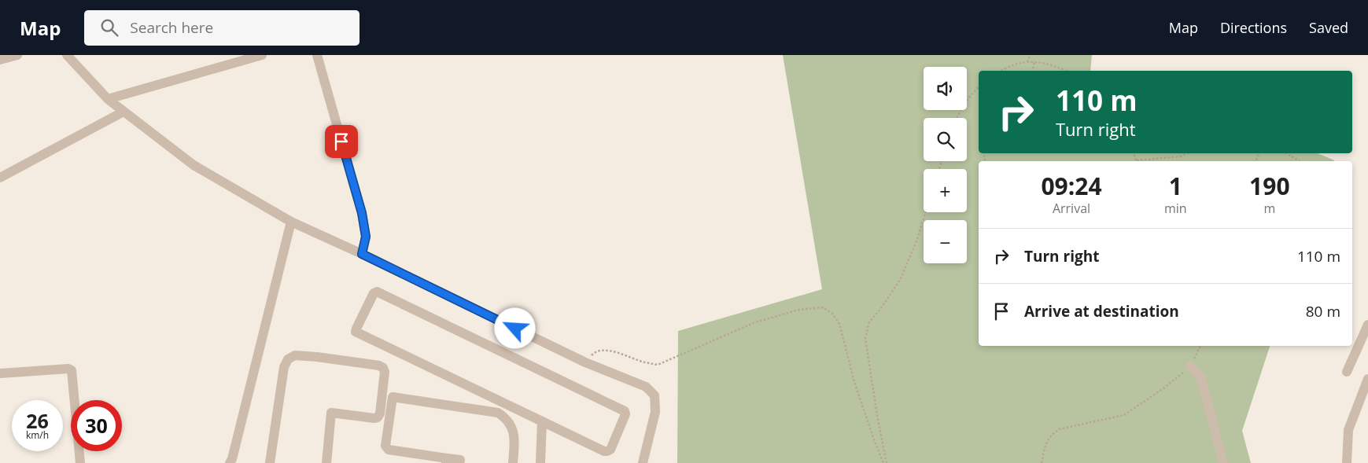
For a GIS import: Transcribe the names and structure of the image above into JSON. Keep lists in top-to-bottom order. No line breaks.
{"page":{"header":"Map","search":"Search here","nav":["Map","Directions","Saved"],"map_buttons":["+","−"],"turn":["110 m","Turn right"],"eta":["09:24","Arrival","1","min","190","m"],"list":[{"name":"Turn right","value":"110 m"},{"name":"Arrive at destination","value":"80 m"}],"speed":"26 km/h","limit":"30"}}
